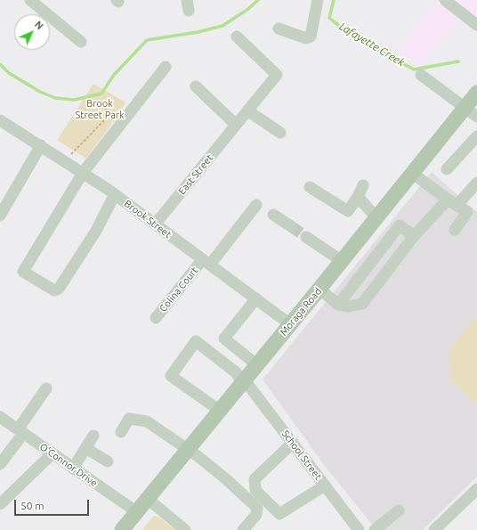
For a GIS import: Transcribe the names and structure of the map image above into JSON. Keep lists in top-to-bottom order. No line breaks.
{"streets":{"main road":["Moraga Road"],"street":["East Street","Brook Street","Colina Court","School Street","O'Connor Drive"]},"crossings":[["East Street","Brook Street"],["Brook Street","Colina Court"],["Brook Street","Moraga Road"],["Moraga Road","School Street"],["Moraga Road","O'Connor Drive"]],"water":["Lafayette Creek"],"parks":["Brook Street Park"],"scale_bar":"50 m","north":"top right"}
